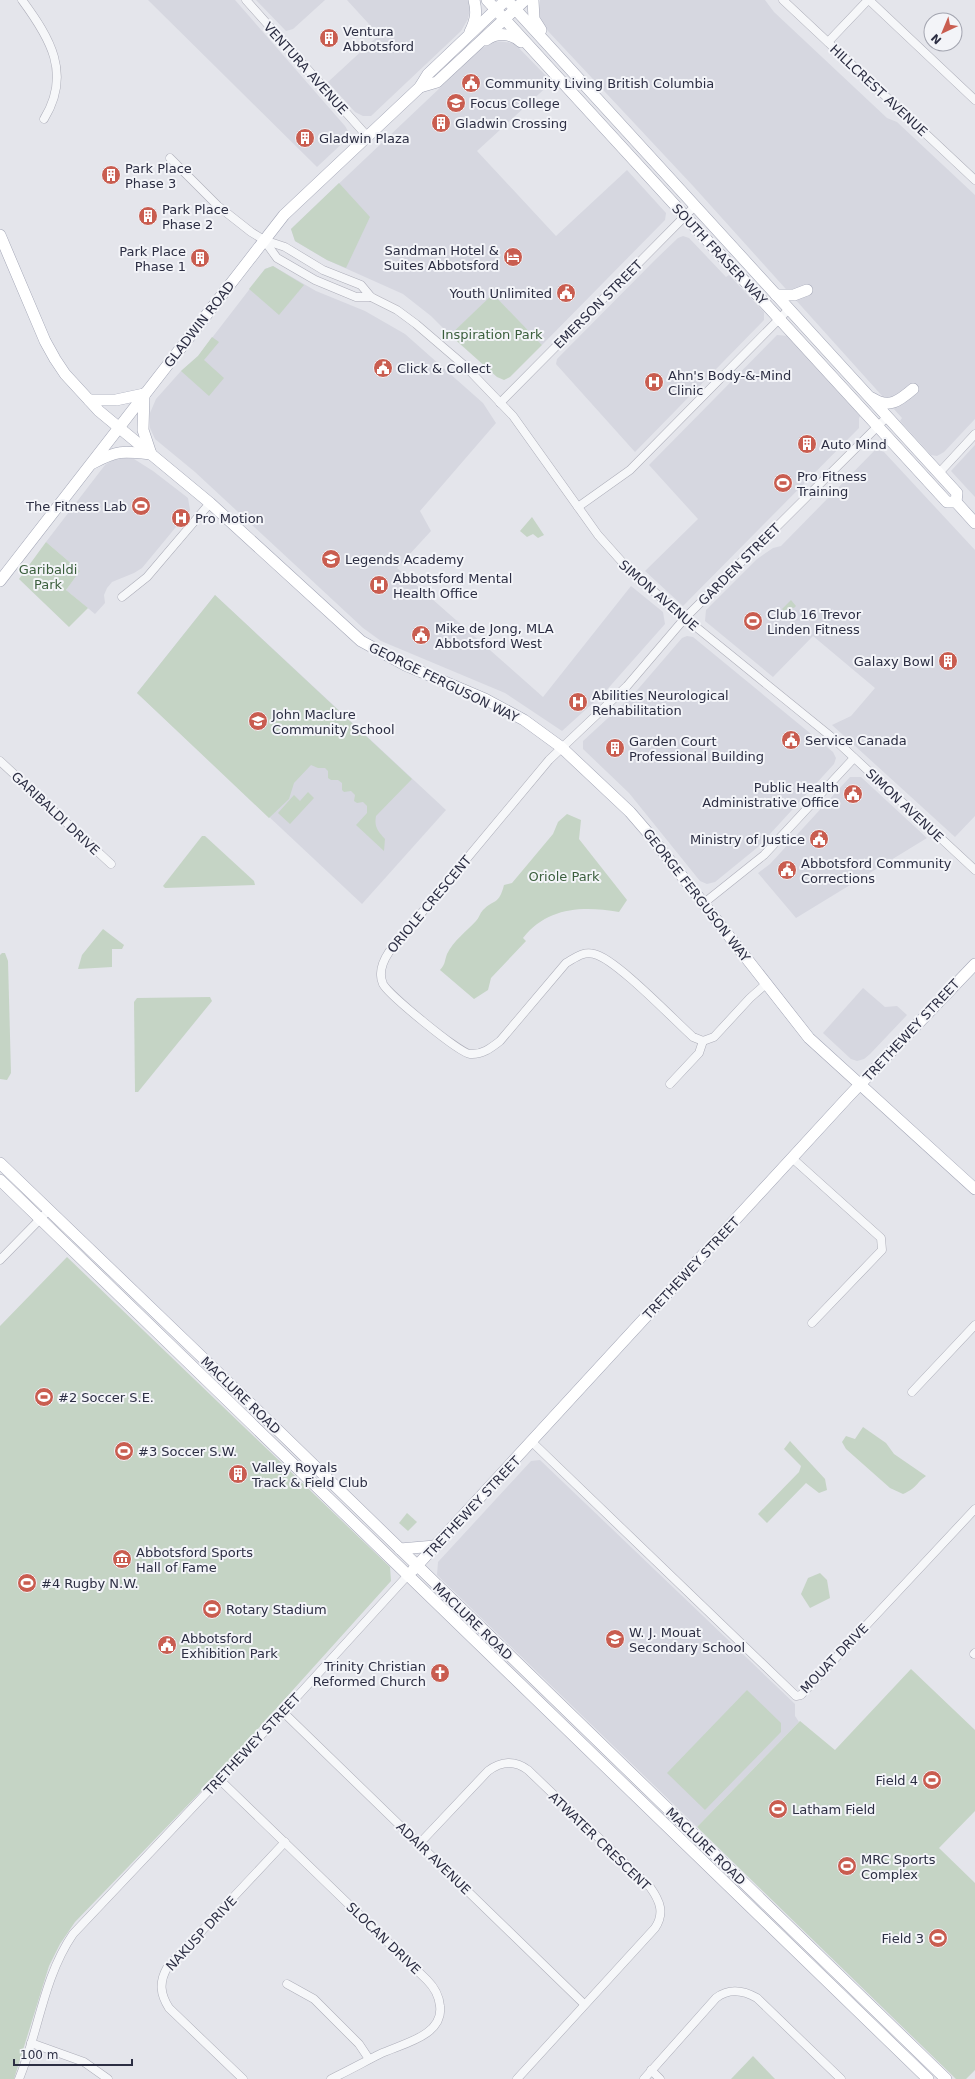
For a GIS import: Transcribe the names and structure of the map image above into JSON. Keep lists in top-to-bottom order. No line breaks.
{"streets":{"main road":["SOUTH FRASER WAY","GLADWIN ROAD","GEORGE FERGUSON WAY","TRETHEWEY STREET","MACLURE ROAD"],"street":["VENTURA AVENUE","HILLCREST AVENUE","EMERSON STREET","GARDEN STREET","SIMON AVENUE","GARIBALDI DRIVE","ORIOLE CRESCENT","MOUAT DRIVE","ATWATER CRESCENT","ADAIR AVENUE","NAKUSP DRIVE","SLOCAN DRIVE"]},"crossings":[["VENTURA AVENUE","GLADWIN ROAD"],["SOUTH FRASER WAY","EMERSON STREET"],["SOUTH FRASER WAY","GLADWIN ROAD"],["SOUTH FRASER WAY","GARDEN STREET"],["EMERSON STREET","SIMON AVENUE"],["GLADWIN ROAD","SIMON AVENUE"],["GLADWIN ROAD","GEORGE FERGUSON WAY"],["GARDEN STREET","SIMON AVENUE"],["GARDEN STREET","GEORGE FERGUSON WAY"],["GARDEN STREET","ORIOLE CRESCENT"],["GEORGE FERGUSON WAY","ORIOLE CRESCENT"],["GEORGE FERGUSON WAY","TRETHEWEY STREET"],["TRETHEWEY STREET","MACLURE ROAD"],["TRETHEWEY STREET","MOUAT DRIVE"],["TRETHEWEY STREET","ADAIR AVENUE"],["TRETHEWEY STREET","SLOCAN DRIVE"],["ATWATER CRESCENT","ADAIR AVENUE"],["NAKUSP DRIVE","SLOCAN DRIVE"]],"parks":["Inspiration Park","Garibaldi Park","Oriole Park"],"places":{"building":["Ventura Abbotsford","Gladwin Crossing","Gladwin Plaza","Park Place Phase 3","Park Place Phase 2","Park Place Phase 1","Auto Mind","Galaxy Bowl","Garden Court Professional Building","Valley Royals Track & Field Club"],"public building":["Community Living British Columbia","Youth Unlimited","Click & Collect","Mike de Jong, MLA Abbotsford West","Service Canada","Public Health Administrative Office","Ministry of Justice","Abbotsford Community Corrections","Abbotsford Exhibition Park"],"school or university":["Focus College","Legends Academy","John Maclure Community School","W. J. Mouat Secondary School"],"hotel":["Sandman Hotel & Suites Abbotsford"],"hospital":["Ahn's Body-&-Mind Clinic","Pro Motion","Abbotsford Mental Health Office","Abilities Neurological Rehabilitation"],"sports":["Pro Fitness Training","The Fitness Lab","Club 16 Trevor Linden Fitness","#2 Soccer S.E.","#3 Soccer S.W.","#4 Rugby N.W.","Rotary Stadium","Field 4","Latham Field","MRC Sports Complex","Field 3"],"museum":["Abbotsford Sports Hall of Fame"],"church":["Trinity Christian Reformed Church"]},"scale_bar":"100 m","north":"bottom left"}
